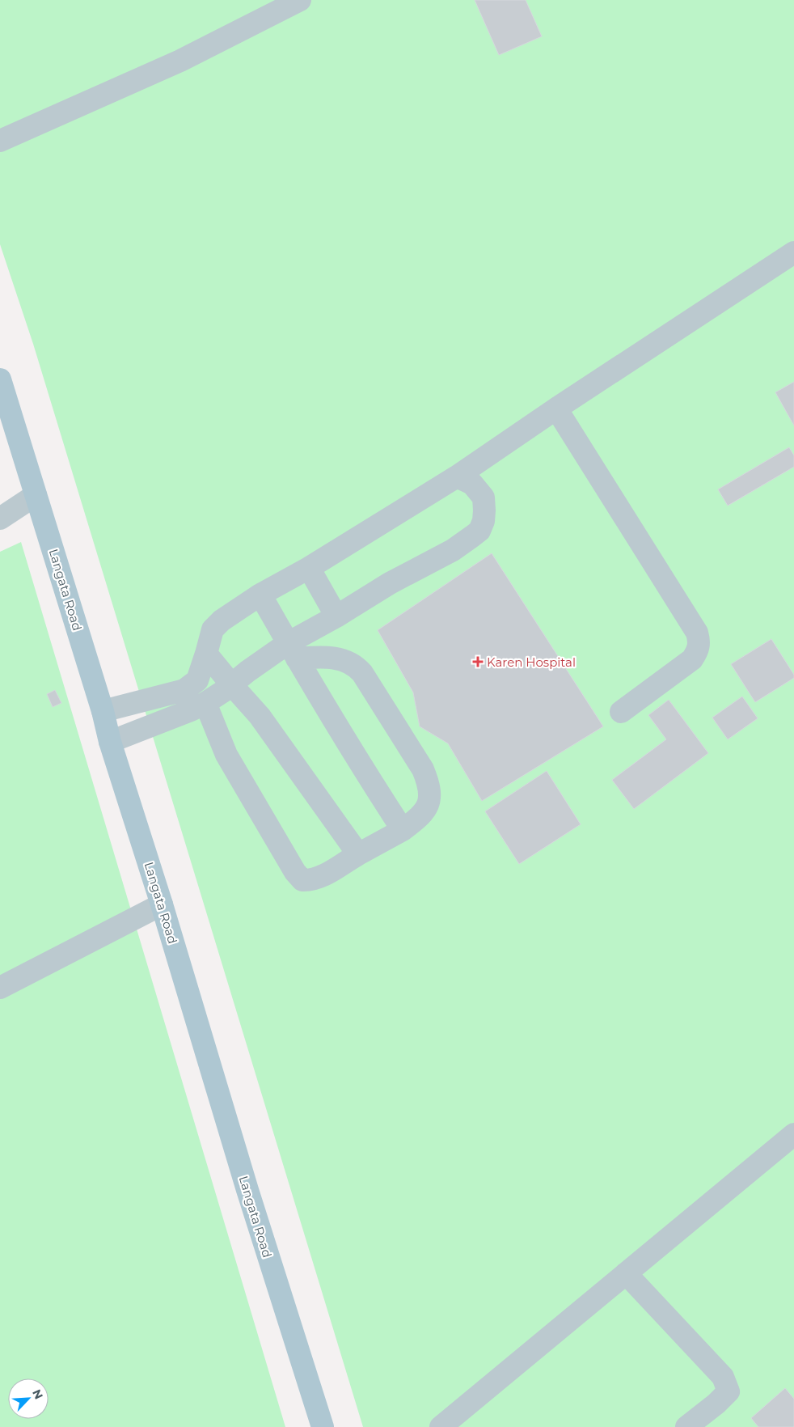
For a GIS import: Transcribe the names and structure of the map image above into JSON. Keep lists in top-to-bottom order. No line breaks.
{"streets":{"main road":["Langata Road"]},"places":{"health":["Karen Hospital"]},"north":"top right"}
